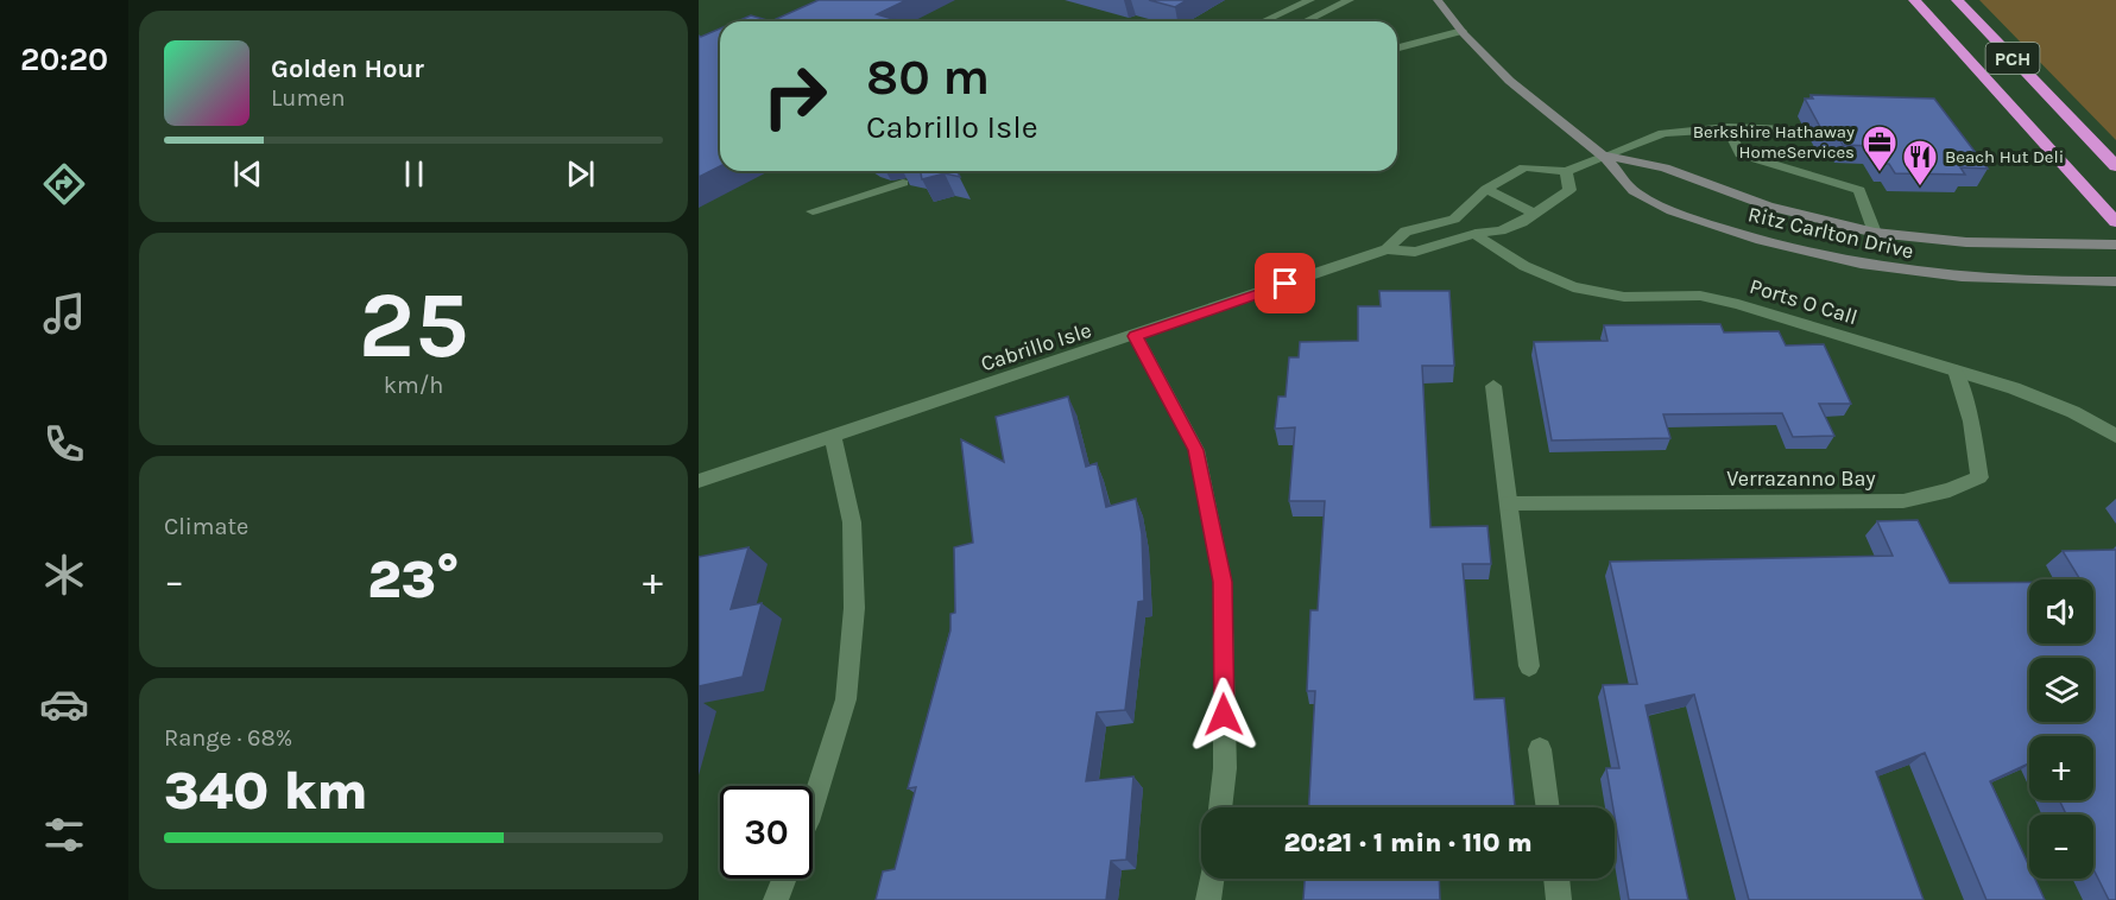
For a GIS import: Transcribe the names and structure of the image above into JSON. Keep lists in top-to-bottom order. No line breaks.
{"streets":{"highway":["PCH"],"street":["Ritz Carlton Drive","Ports O Call","Cabrillo Isle","Verrazanno Bay"]},"crossings":[["Ports O Call","Cabrillo Isle"],["Ports O Call","Verrazanno Bay"]],"places":{"office":["Berkshire Hathaway HomeServices"],"restaurant":["Beach Hut Deli"]},"page":{"tabs":"20:20","turn":["80 m","Cabrillo Isle"],"song":["Golden Hour","Lumen"],"tile":[["25","km/h"],"Climate",["Range · 68%","340 km"]],"heat":["−","23°","+"],"map_buttons":["+","−"],"limit":"30","trip":"20:21 · 1 min · 110 m"}}
